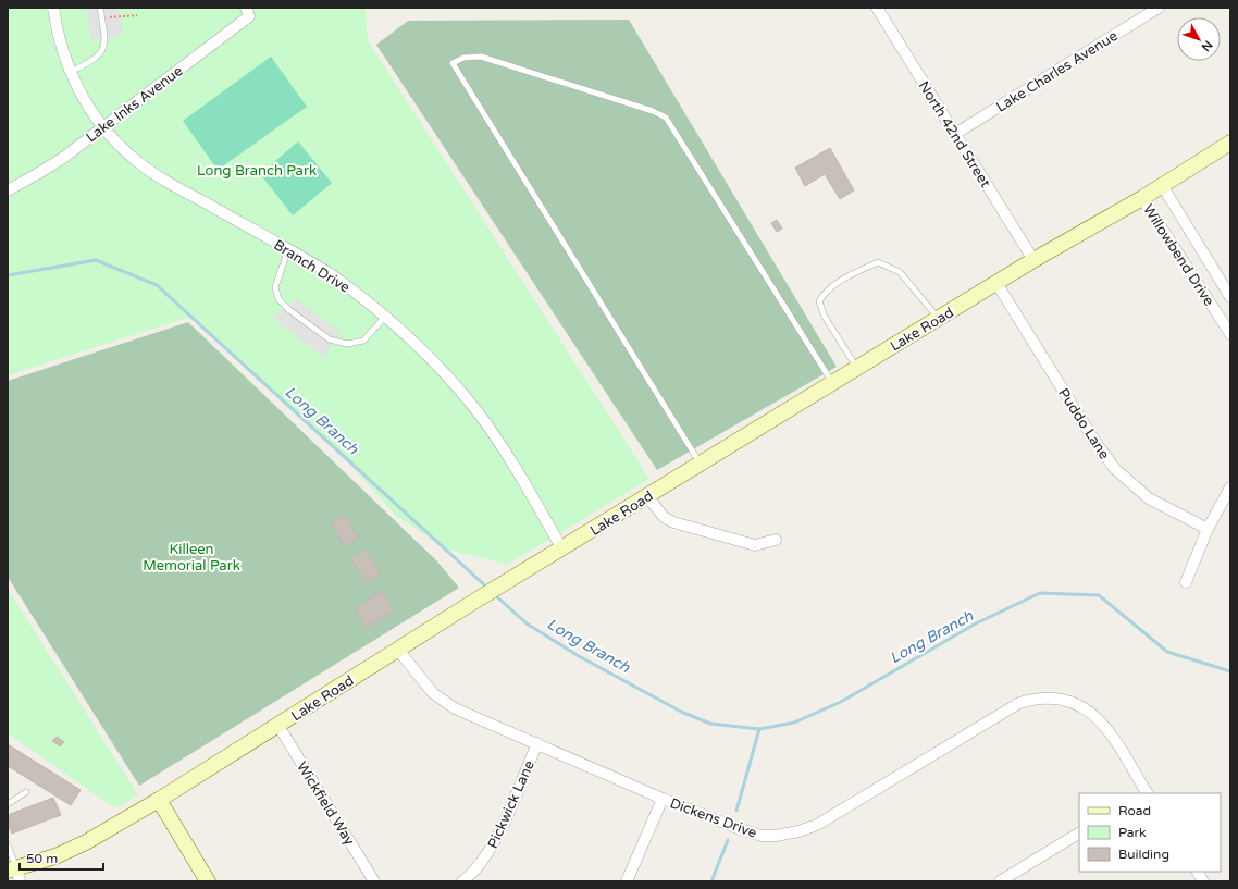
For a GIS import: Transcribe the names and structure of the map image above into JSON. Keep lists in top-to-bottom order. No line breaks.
{"streets":{"street":["Lake Charles Avenue","Lake Inks Avenue","North 42nd Street","Willowbend Drive","Branch Drive","Lake Road","Puddo Lane","Wickfield Way","Pickwick Lane","Dickens Drive"]},"crossings":[["Lake Charles Avenue","North 42nd Street"],["Lake Inks Avenue","Branch Drive"],["North 42nd Street","Lake Road"],["Willowbend Drive","Lake Road"],["Branch Drive","Lake Road"],["Lake Road","Puddo Lane"],["Lake Road","Wickfield Way"],["Lake Road","Dickens Drive"],["Pickwick Lane","Dickens Drive"]],"water":["Long Branch"],"parks":["Long Branch Park","Killeen Memorial Park"],"legend":["Road","Park","Building"],"scale_bar":"50 m","north":"bottom right"}
